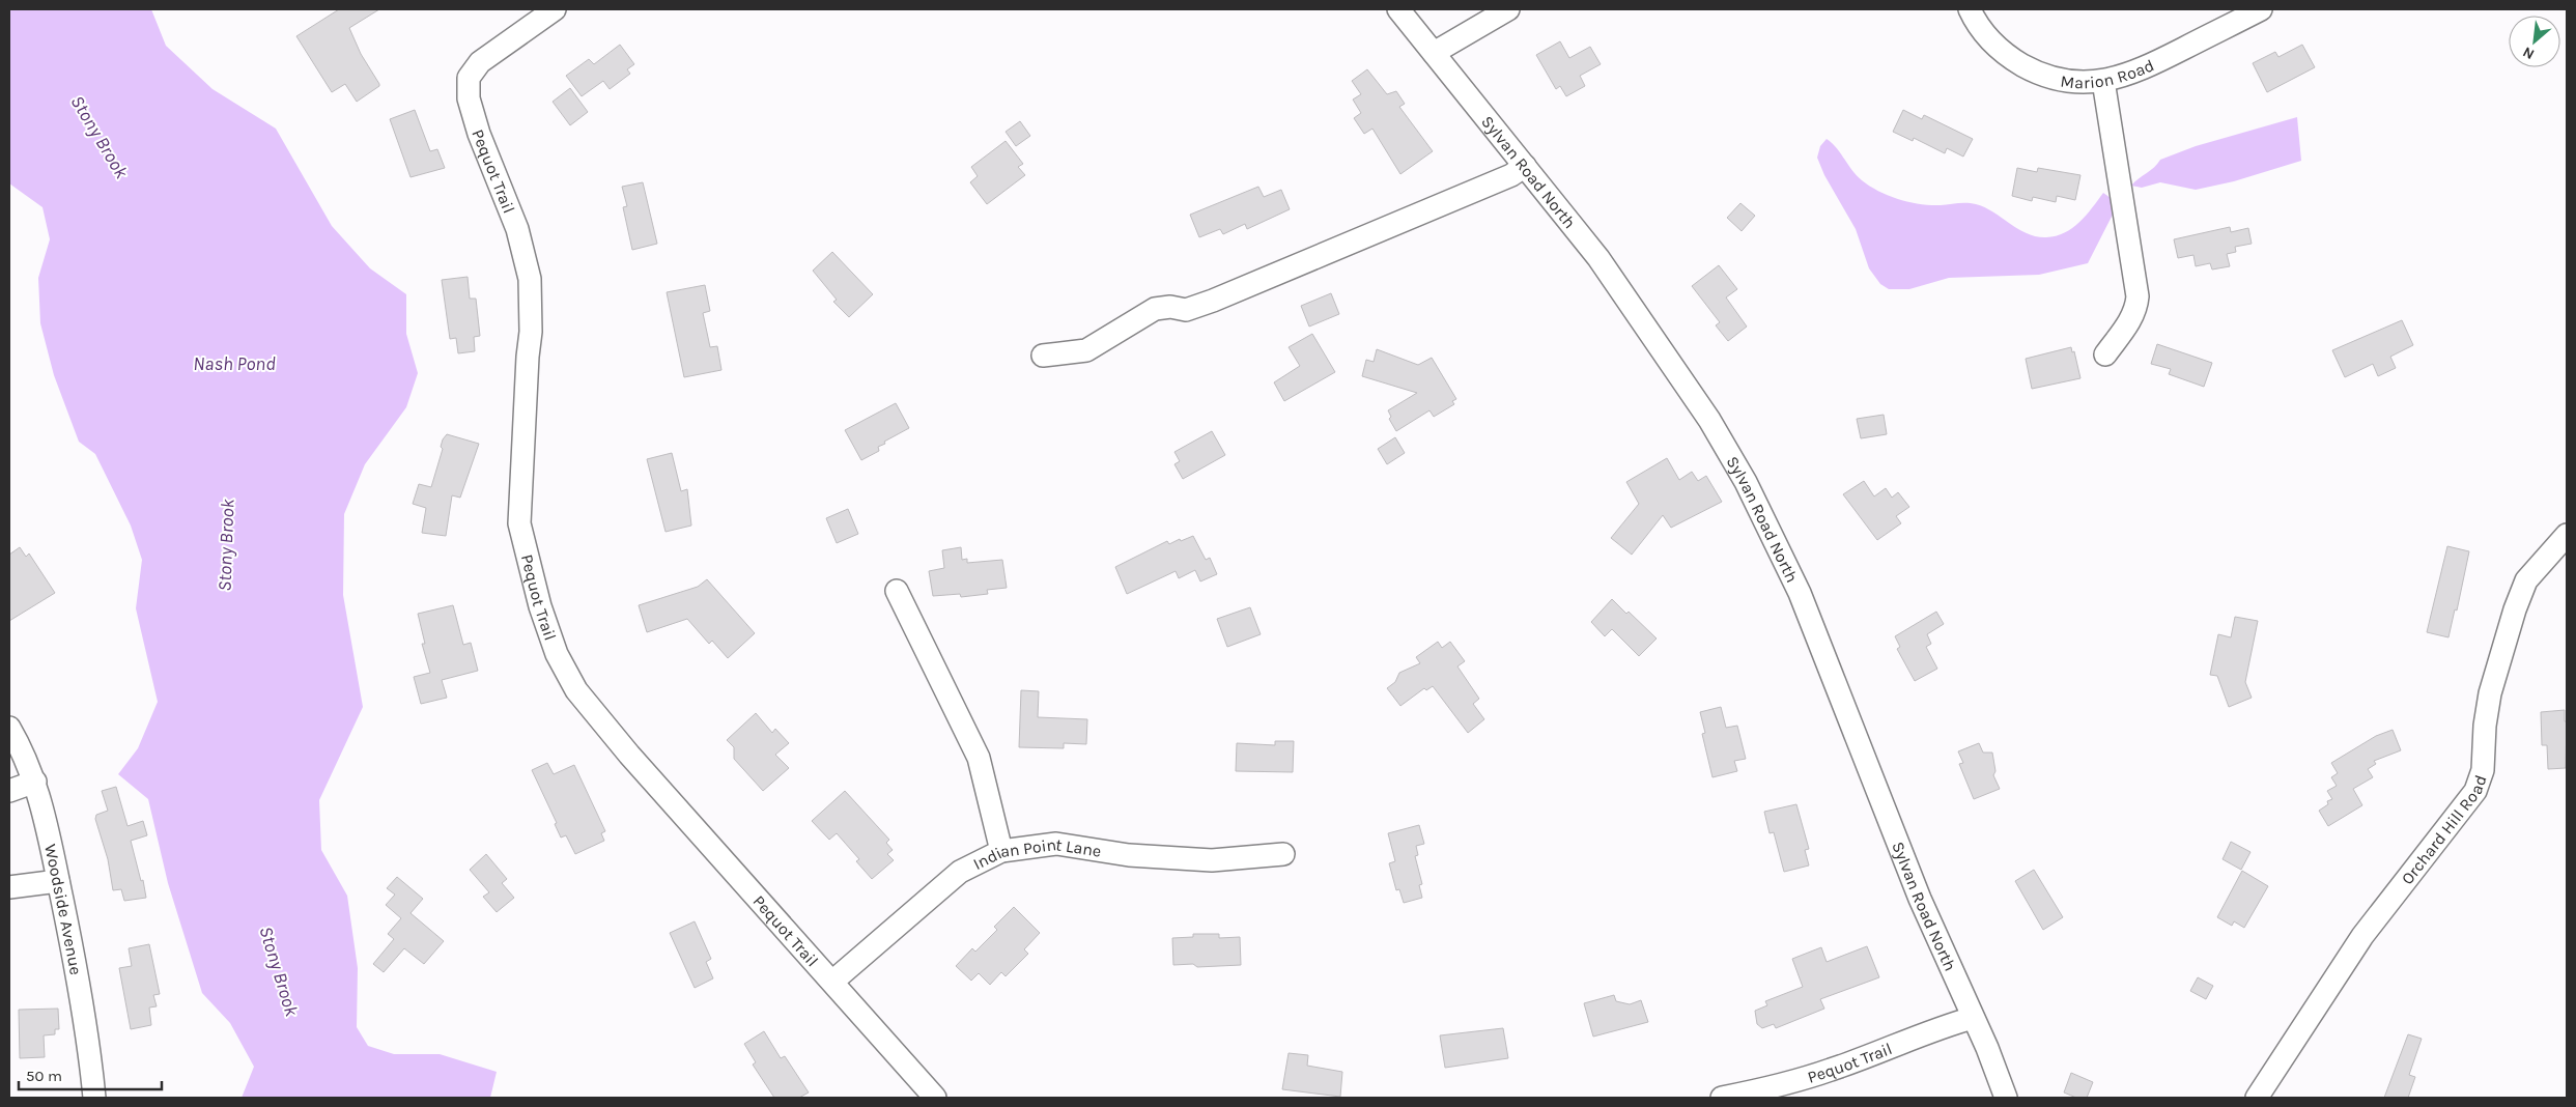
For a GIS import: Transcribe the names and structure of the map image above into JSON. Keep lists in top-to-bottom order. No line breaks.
{"streets":{"street":["Marion Road","Pequot Trail","Sylvan Road North","Orchard Hill Road","Indian Point Lane","Woodside Avenue"]},"crossings":[["Pequot Trail","Sylvan Road North"],["Pequot Trail","Indian Point Lane"]],"water":["Stony Brook","Nash Pond"],"scale_bar":"50 m","north":"bottom left"}
